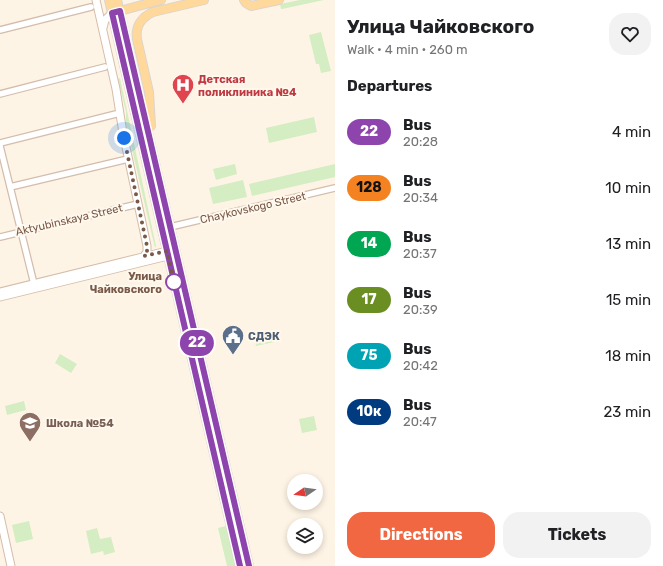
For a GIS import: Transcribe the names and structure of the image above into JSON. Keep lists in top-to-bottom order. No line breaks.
{"streets":{"street":["Chaykovskogo Street","Aktyubinskaya Street"]},"places":{"hospital":["Детская поликлиника №4"],"other":["Улица Чайковского"],"public building":["СДЭК"],"school or university":["Школа №54"]},"lines":["bus line 22"],"north":"left","page":{"on_map":"22","heading":[["Улица Чайковского","Walk · 4 min · 260 m"],"Departures"],"list":[{"mark":"22","name":"Bus","note":"20:28","value":"4 min"},{"mark":"128","name":"Bus","note":"20:34","value":"10 min"},{"mark":"14","name":"Bus","note":"20:37","value":"13 min"},{"mark":"17","name":"Bus","note":"20:39","value":"15 min"},{"mark":"75","name":"Bus","note":"20:42","value":"18 min"},{"mark":"10к","name":"Bus","note":"20:47","value":"23 min"}],"buttons":["Directions","Tickets"]}}
